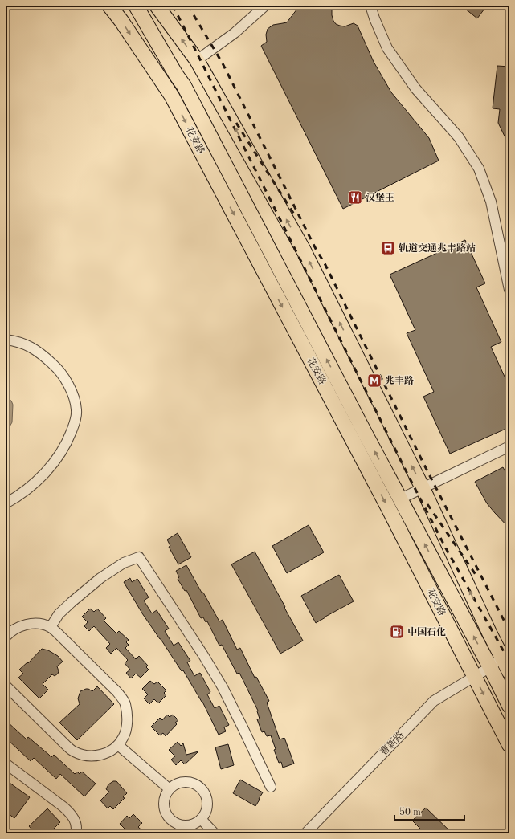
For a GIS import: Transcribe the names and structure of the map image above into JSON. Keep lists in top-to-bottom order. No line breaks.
{"streets":{"highway":["花安路"],"street":["曹新路"]},"crossings":[["花安路","曹新路"]],"places":{"restaurant":["汉堡王"],"bus stop":["轨道交通兆丰路站"],"metro station":["兆丰路"],"fuel station":["中国石化"]},"scale_bar":"50 m"}
